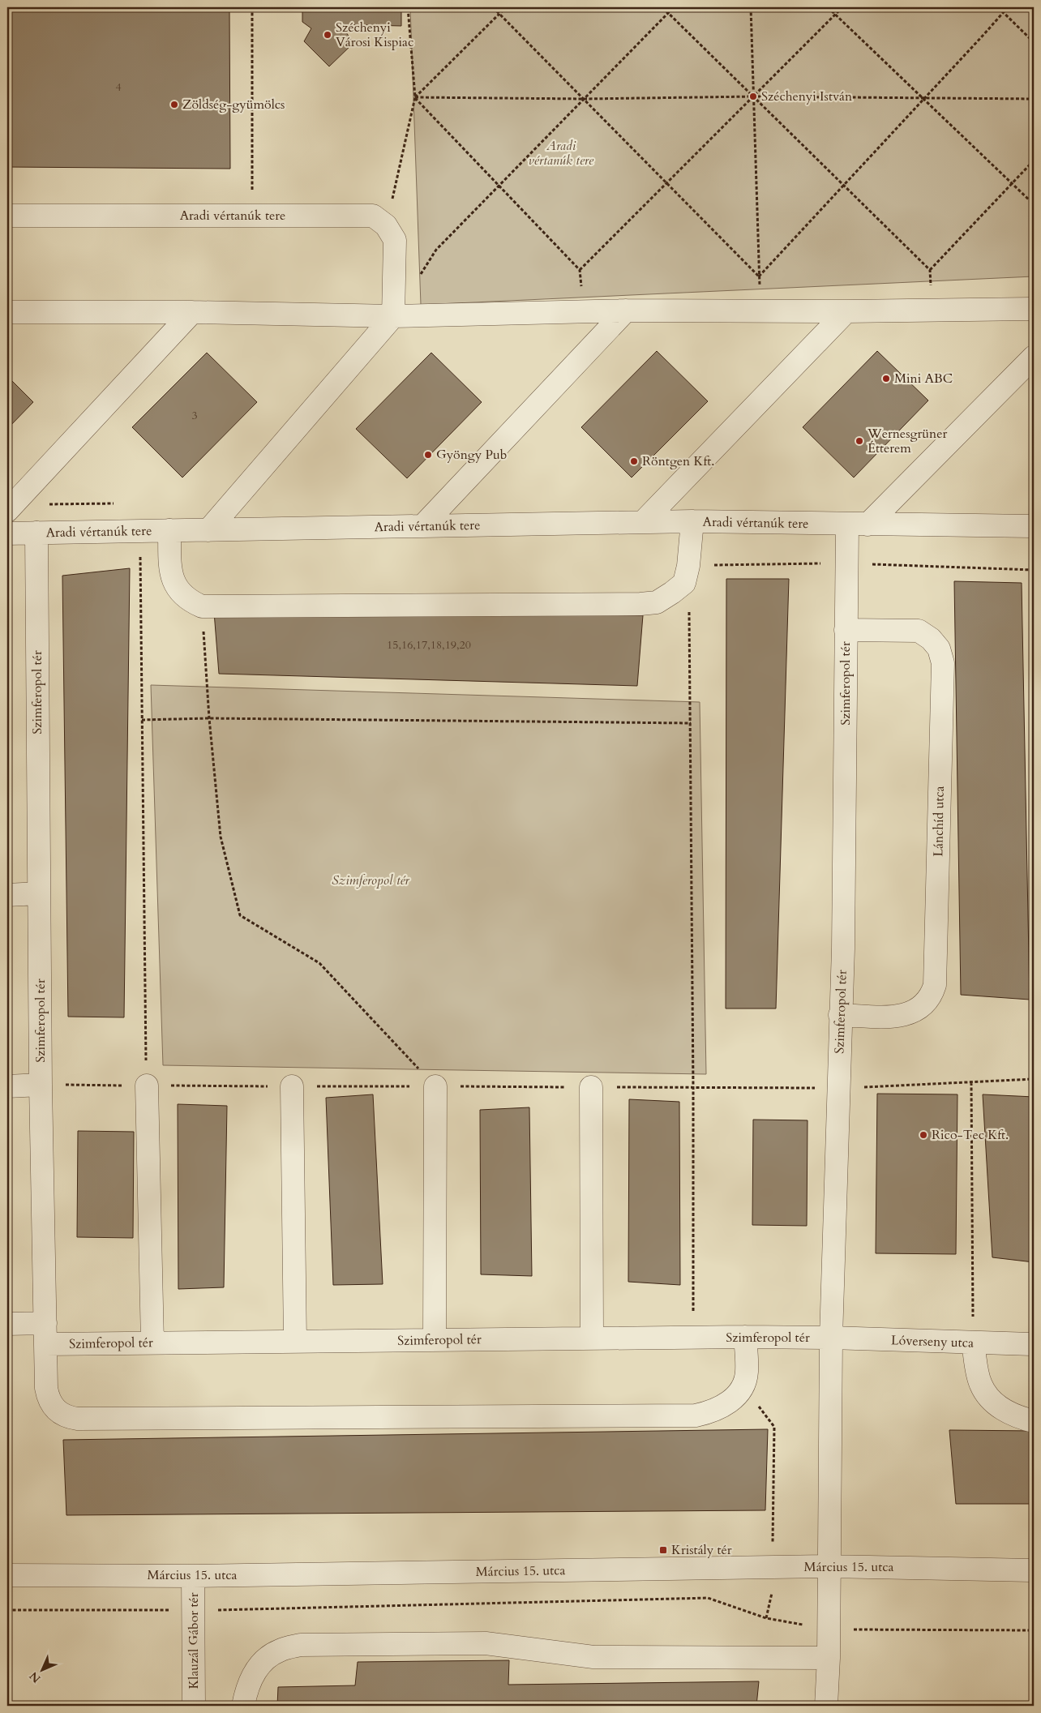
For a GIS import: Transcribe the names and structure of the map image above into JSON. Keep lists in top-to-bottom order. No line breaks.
{"streets":{"street":["Aradi vértanúk tere","Szimferopol tér","Lánchíd utca","Lóverseny utca","Március 15. utca","Klauzál Gábor tér"]},"crossings":[["Aradi vértanúk tere","Szimferopol tér"],["Szimferopol tér","Lánchíd utca"],["Szimferopol tér","Lóverseny utca"],["Március 15. utca","Klauzál Gábor tér"]],"parks":["Aradi vértanúk tere","Szimferopol tér"],"places":{"other":["Széchenyi Városi Kispiac","Széchenyi István","Zöldség-gyümölcs","Mini ABC","Wernesgrüner Étterem","Gyöngy Pub","Röntgen Kft.","Rico-Tec Kft."],"transit":["Kristály tér"]},"house_numbers":["4","3","15,16,17,18,19,20"],"north":"bottom left"}
